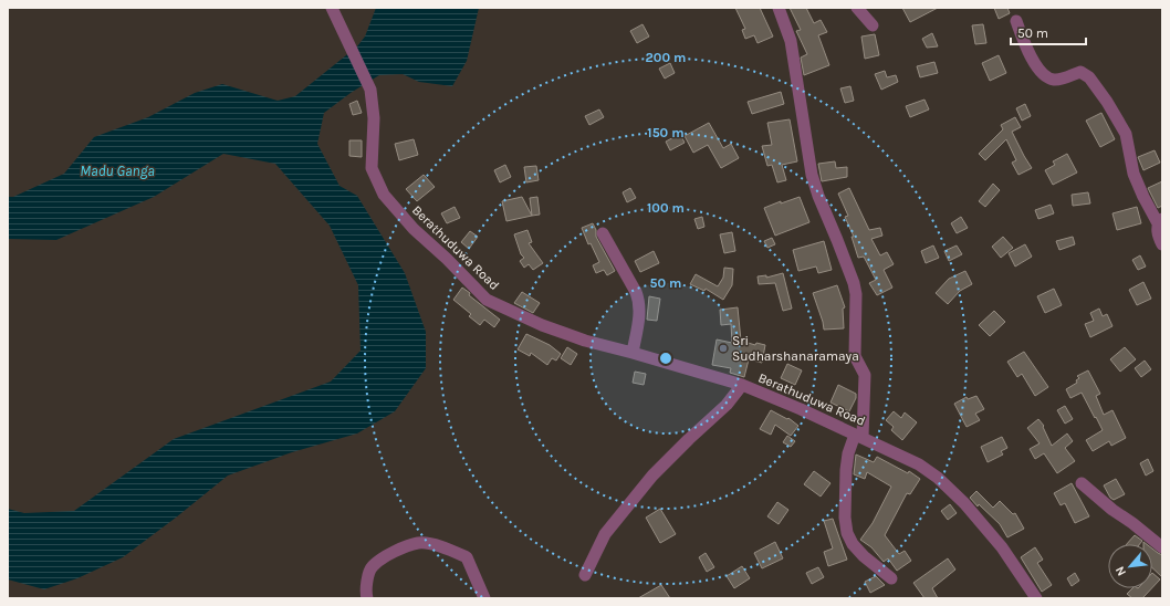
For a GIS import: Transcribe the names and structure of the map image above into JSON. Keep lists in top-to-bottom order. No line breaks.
{"streets":{"street":["Berathuduwa Road"]},"water":["Madu Ganga"],"places":["Sri Sudharshanaramaya"],"scale_bar":"50 m","north":"bottom left","rings":["200 m","150 m","100 m","50 m"]}
